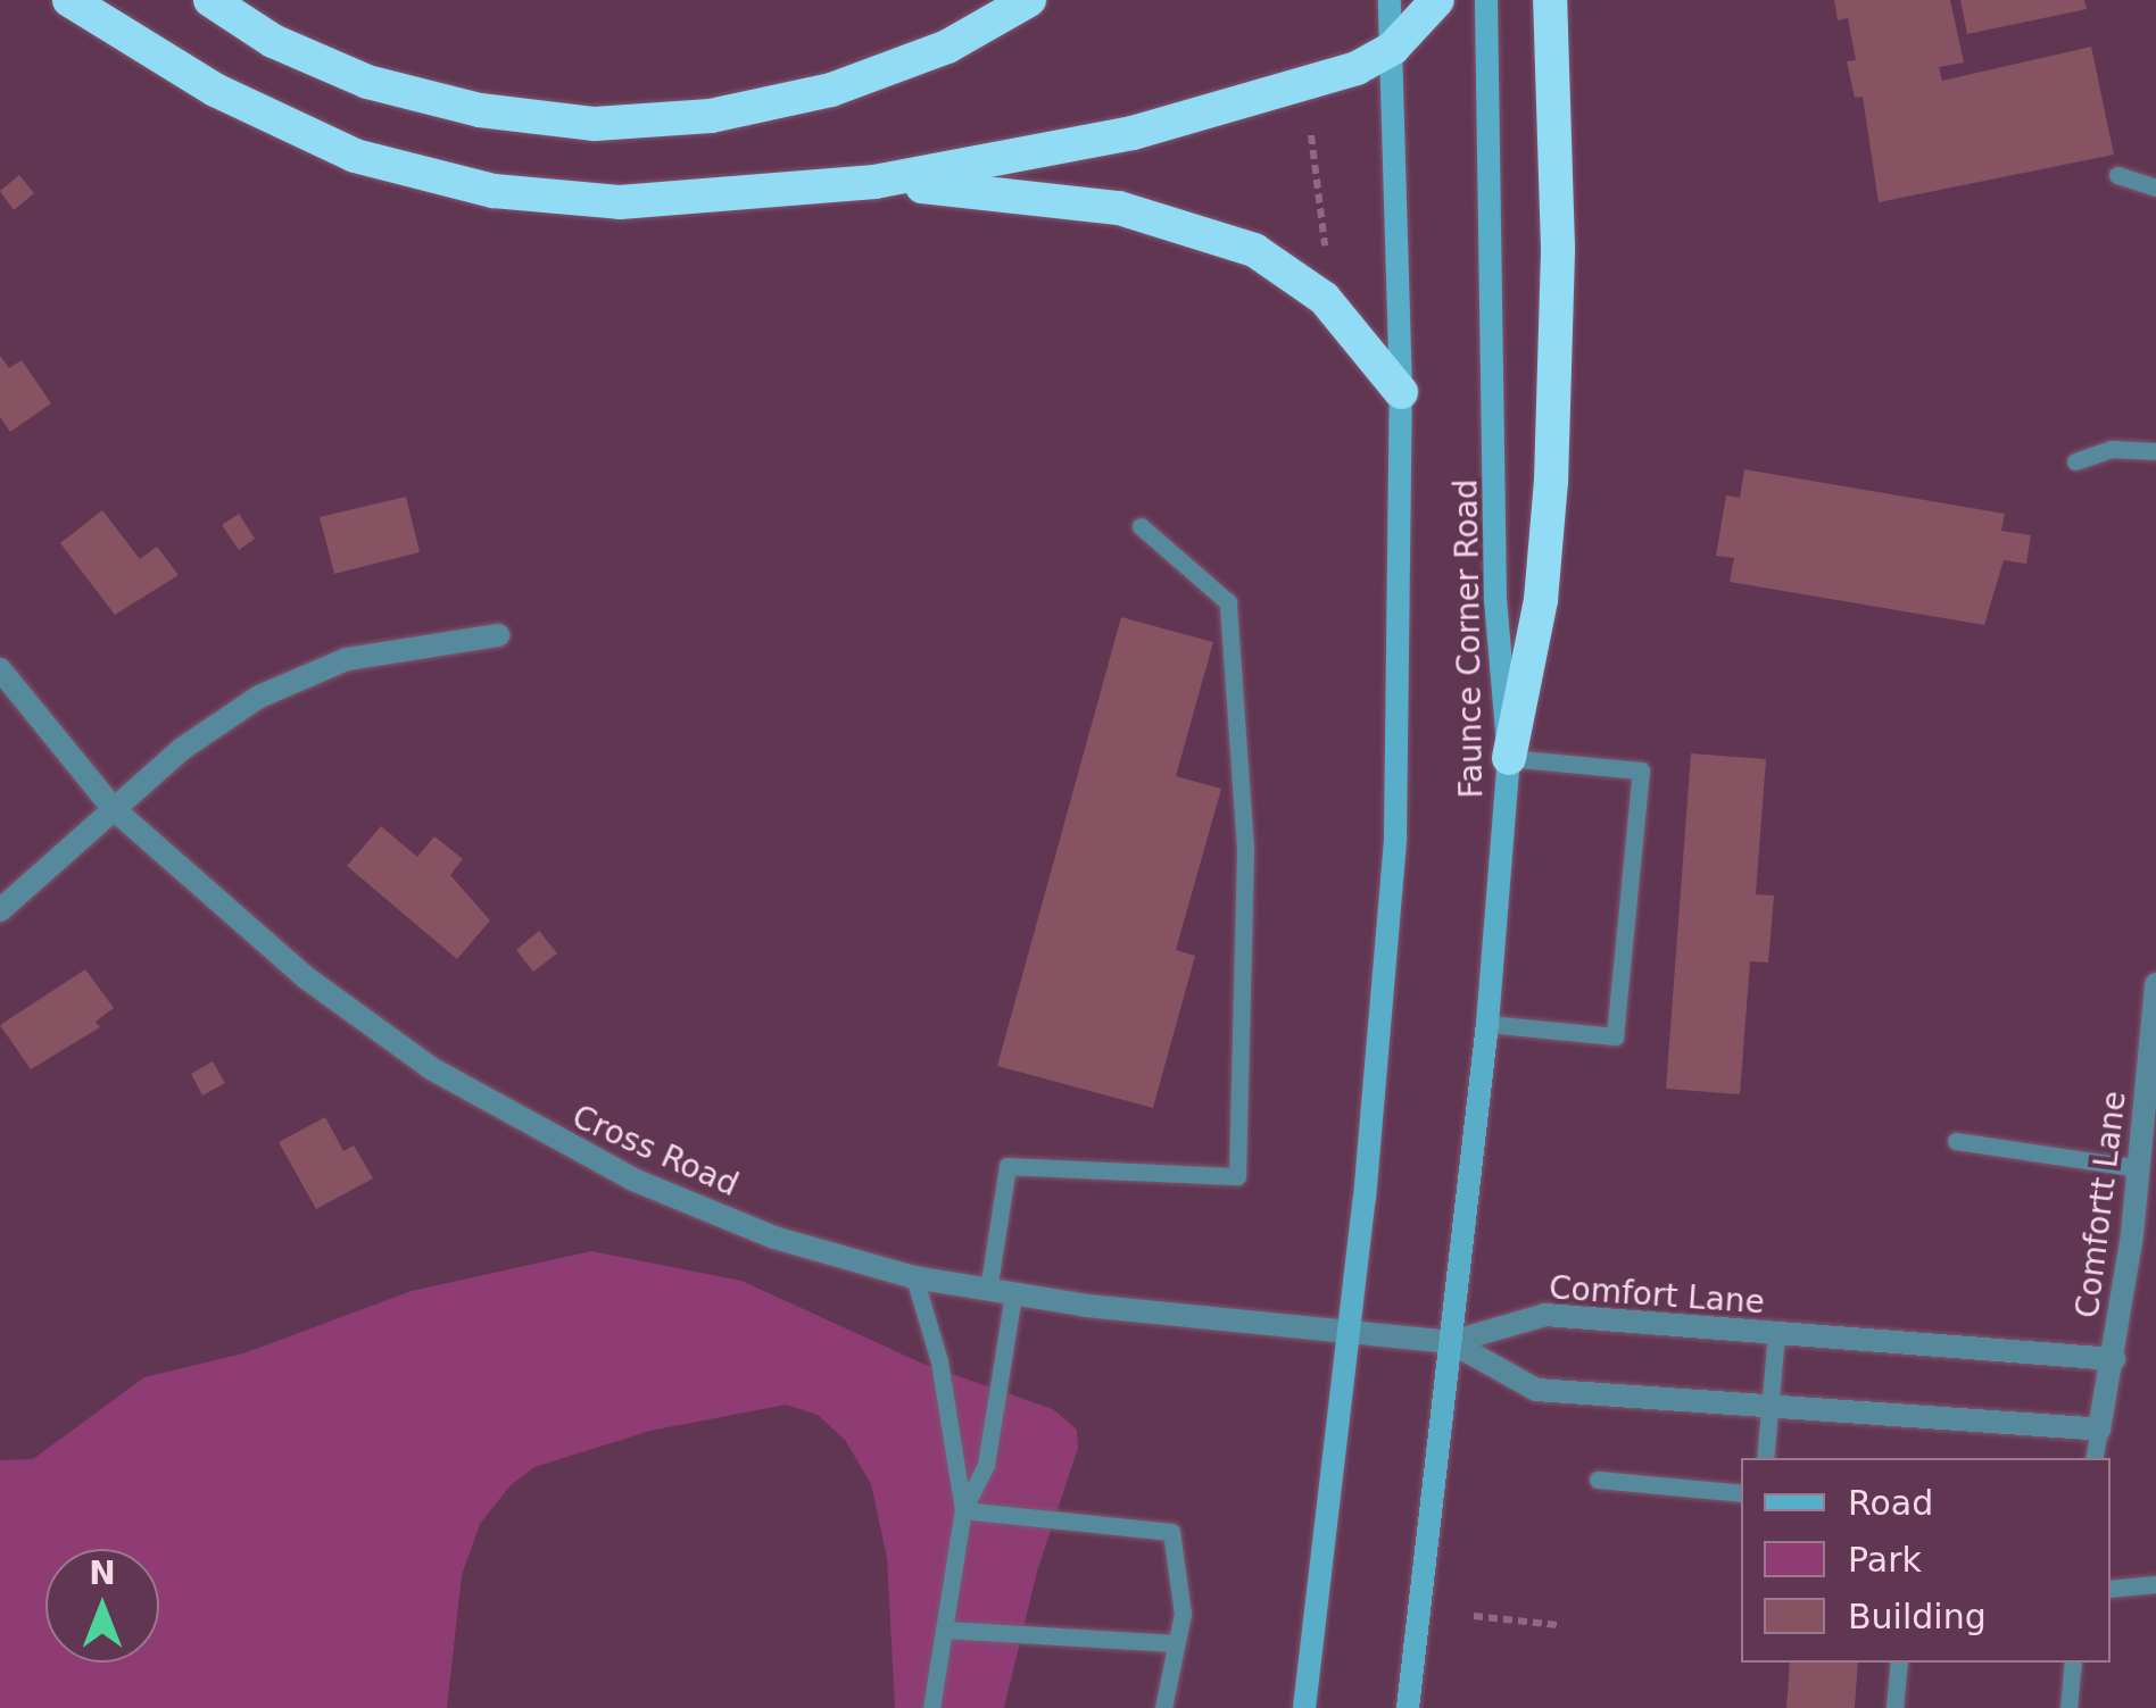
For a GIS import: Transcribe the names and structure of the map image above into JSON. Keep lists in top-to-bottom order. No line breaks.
{"streets":{"main road":["Faunce Corner Road"],"street":["Cross Road","Comfortt Lane","Comfort Lane"]},"crossings":[["Faunce Corner Road","Cross Road"],["Faunce Corner Road","Comfort Lane"],["Cross Road","Comfort Lane"],["Comfortt Lane","Comfort Lane"]],"legend":["Road","Park","Building"],"north":"top"}
